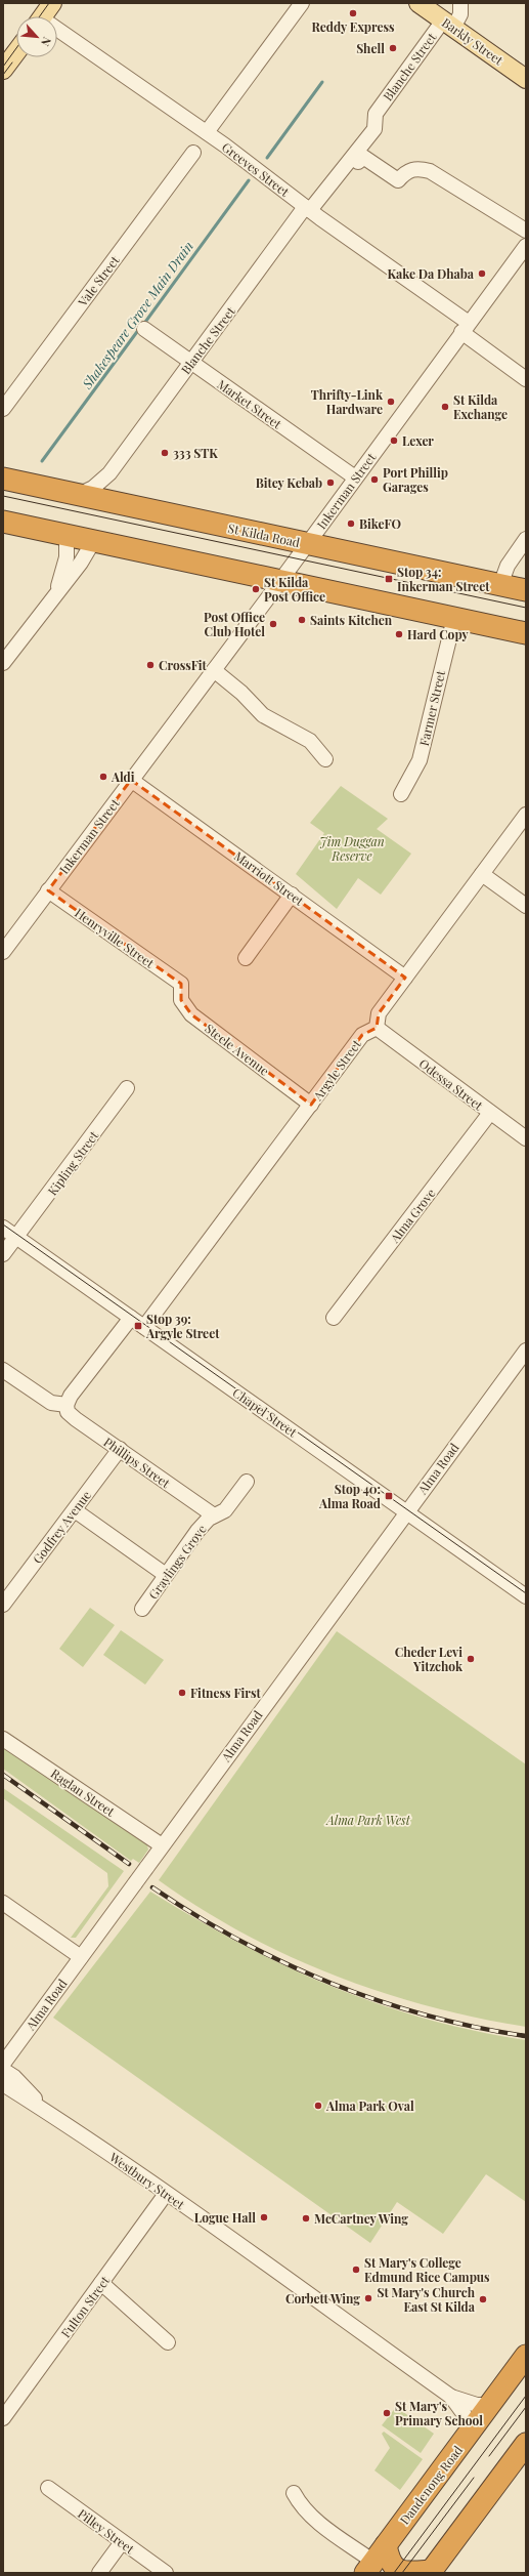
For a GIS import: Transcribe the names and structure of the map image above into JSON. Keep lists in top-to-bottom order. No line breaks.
{"streets":{"highway":["St Kilda Road","Dandenong Road"],"main road":["Barkly Street"],"street":["Blanche Street","Greeves Street","Vale Street","Market Street","Inkerman Street","Farmer Street","Marriott Street","Henryville Street","Steele Avenue","Argyle Street","Odessa Street","Kipling Street","Alma Grove","Chapel Street","Phillips Street","Alma Road","Godfrey Avenue","Graylings Grove","Raglan Street","Westbury Street","Fulton Street","Pilley Street"]},"crossings":[["Barkly Street","Blanche Street"],["Blanche Street","Greeves Street"],["Blanche Street","Market Street"],["Blanche Street","St Kilda Road"],["Greeves Street","Inkerman Street"],["Market Street","Inkerman Street"],["Inkerman Street","St Kilda Road"],["Inkerman Street","Marriott Street"],["Inkerman Street","Henryville Street"],["Henryville Street","Steele Avenue"],["Steele Avenue","Argyle Street"],["Argyle Street","Odessa Street"],["Argyle Street","Chapel Street"],["Odessa Street","Alma Grove"],["Kipling Street","Chapel Street"],["Chapel Street","Alma Road"],["Phillips Street","Godfrey Avenue"],["Phillips Street","Graylings Grove"],["Alma Road","Raglan Street"],["Westbury Street","Fulton Street"],["Westbury Street","Dandenong Road"]],"water":["Shakespeare Grove Main Drain"],"parks":["Jim Duggan Reserve","Alma Park West"],"places":{"other":["Reddy Express","Shell","Kake Da Dhaba","Thrifty-Link Hardware","St Kilda Exchange","Lexer","333 STK","Port Phillip Garages","Bitey Kebab","BikeFO","St Kilda Post Office","Saints Kitchen","Post Office Club Hotel","Hard Copy","CrossFit","Aldi","Cheder Levi Yitzchok","Fitness First","Alma Park Oval","Logue Hall","McCartney Wing","St Mary's College Edmund Rice Campus","Corbett Wing","St Mary's Church East St Kilda","St Mary's Primary School"],"transit":["Stop 34: Inkerman Street","Stop 39: Argyle Street","Stop 40: Alma Road"]},"north":"bottom right"}
